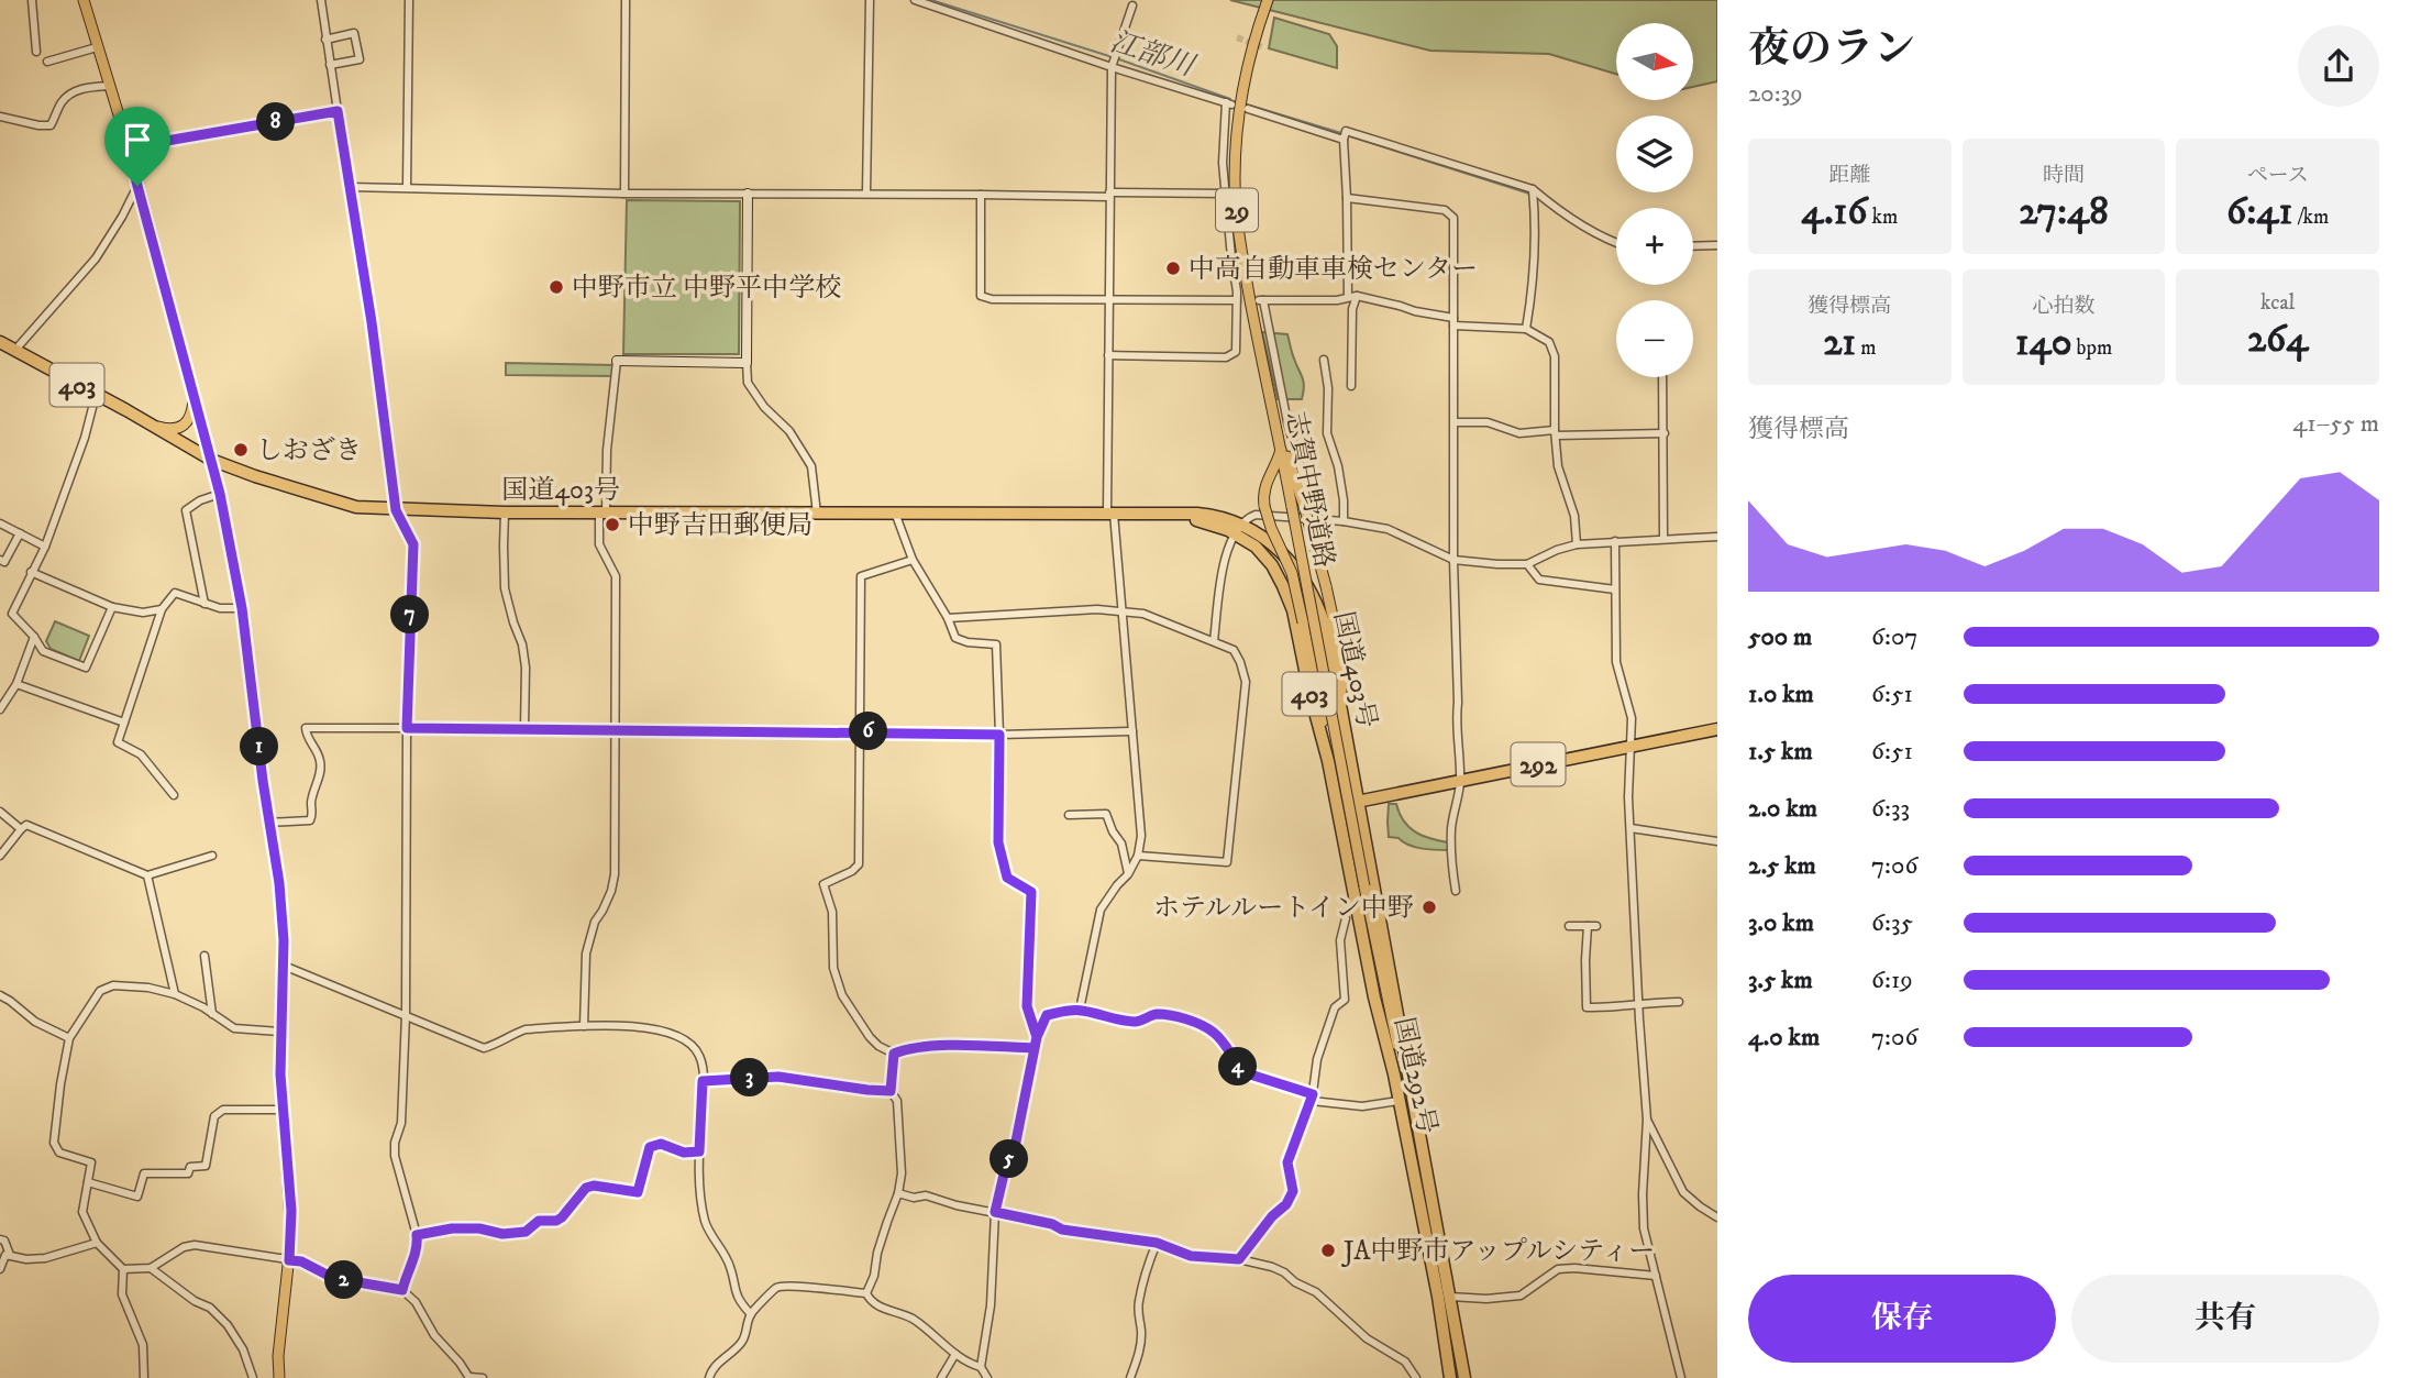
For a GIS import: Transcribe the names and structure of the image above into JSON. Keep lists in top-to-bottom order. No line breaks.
{"streets":{"highway":["403","国道403号","292","国道292号"],"main road":["29","志賀中野道路"]},"crossings":[["29","国道403号"],["29","志賀中野道路"],["国道403号","292"],["国道403号","国道292号"],["志賀中野道路","国道292号"],["292","国道292号"]],"water":["江部川"],"places":["中高自動車車検センター","中野市立 中野平中学校","しおざき","中野吉田郵便局","ホテルルートイン中野","JA中野市アップルシティー"],"north":"right","page":{"heading":["夜のラン","20:39"],"map_buttons":["+","−"],"pins":["8","7","6","1","4","3","5","2"],"stats":[["距離","4.16 km"],["時間","27:48"],["ペース","6:41 /km"],["獲得標高","21 m"],["心拍数","140 bpm"],["kcal","264"]],"chart":["獲得標高","41–55 m"],"list":[{"name":"500 m","note":"6:07"},{"name":"1.0 km","note":"6:51"},{"name":"1.5 km","note":"6:51"},{"name":"2.0 km","note":"6:33"},{"name":"2.5 km","note":"7:06"},{"name":"3.0 km","note":"6:35"},{"name":"3.5 km","note":"6:19"},{"name":"4.0 km","note":"7:06"}],"buttons":["保存","共有"]}}
